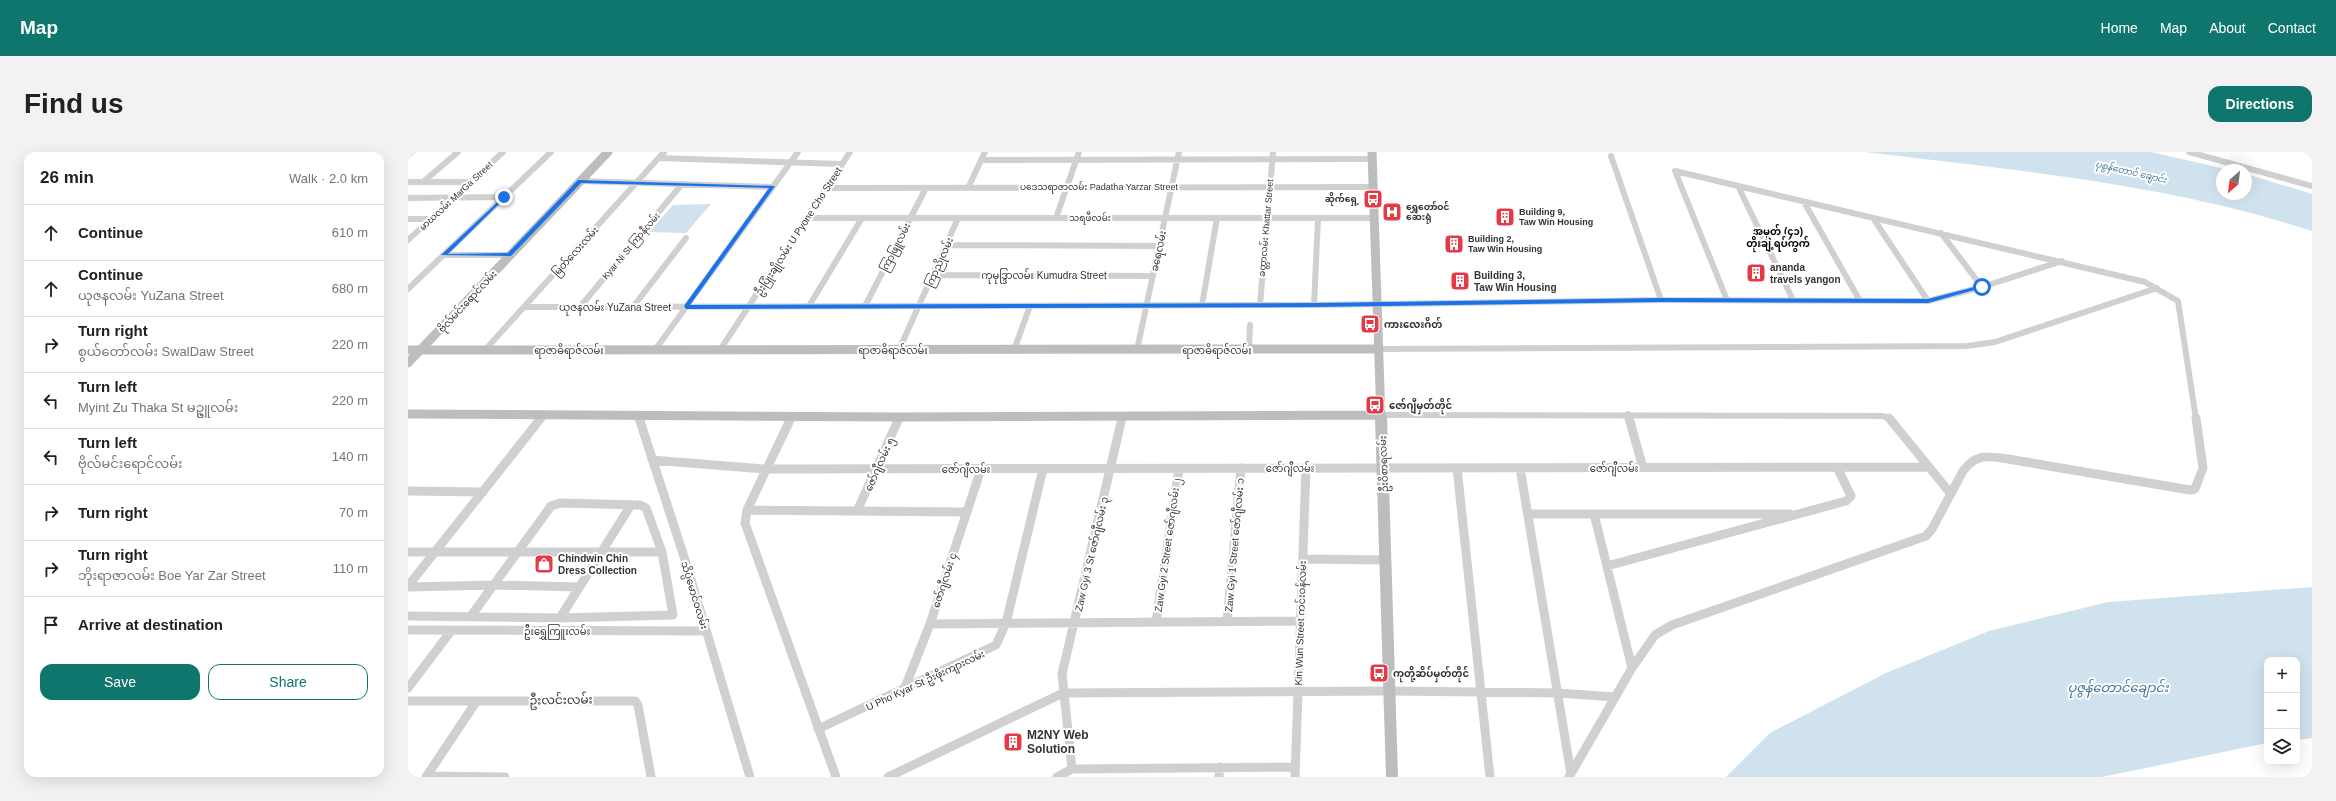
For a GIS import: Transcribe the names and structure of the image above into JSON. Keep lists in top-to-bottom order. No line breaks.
{"streets":{"street":["ပဒေသရာဇာလမ်း Padatha Yarzar Street","မာဃလမ်း MarGa Street","သရဖီလမ်း","ခတ္တာလမ်း Khattar Street","ဦးပြုံးချိုလမ်း U Pyone Cho Street","Kyar Ni St ကြာနီလမ်း","ကြာဖြူလမ်း","မြတ်လေးလမ်း","ခရေလမ်း","ကြာညိုလမ်း","ကုမုဒ္ဒြာလမ်း Kumudra Street","ဗိုလ်မင်းရောင်လမ်း","ယုဇနလမ်း YuZana Street","ရာဇာဓိရာဇ်လမ်း","ဇော်ဂျီလမ်း ၅","ဦးဝိစာရလမ်း","ဇော်ဂျီလမ်း","Zaw Gyi 2 Street ဇော်ဂျီလမ်း ၂","Zaw Gyi 1 Street ဇော်ဂျီလမ်း ၁","Zaw Gyi 3 St ဇော်ဂျီလမ်း ၃","ဇော်ဂျီလမ်း ၄","သိပ္ပံမောင်ဝလမ်း","Kin Wun Street ကင်းဝန်လမ်း","ဦးရွှေကြူးလမ်း","U Pho Kyar St ဦးဖိုးကျားလမ်း","ဦးလင်းလမ်း"]},"crossings":[["ပဒေသရာဇာလမ်း Padatha Yarzar Street","ခတ္တာလမ်း Khattar Street"],["ပဒေသရာဇာလမ်း Padatha Yarzar Street","ဦးပြုံးချိုလမ်း U Pyone Cho Street"],["ပဒေသရာဇာလမ်း Padatha Yarzar Street","ကြာဖြူလမ်း"],["ပဒေသရာဇာလမ်း Padatha Yarzar Street","ခရေလမ်း"],["ပဒေသရာဇာလမ်း Padatha Yarzar Street","ဦးဝိစာရလမ်း"],["သရဖီလမ်း","ခတ္တာလမ်း Khattar Street"],["သရဖီလမ်း","ဦးပြုံးချိုလမ်း U Pyone Cho Street"],["သရဖီလမ်း","ကြာဖြူလမ်း"],["သရဖီလမ်း","ခရေလမ်း"],["သရဖီလမ်း","ကြာညိုလမ်း"],["သရဖီလမ်း","ဦးဝိစာရလမ်း"],["ခတ္တာလမ်း Khattar Street","ယုဇနလမ်း YuZana Street"],["ဦးပြုံးချိုလမ်း U Pyone Cho Street","ယုဇနလမ်း YuZana Street"],["ဦးပြုံးချိုလမ်း U Pyone Cho Street","ရာဇာဓိရာဇ်လမ်း"],["Kyar Ni St ကြာနီလမ်း","ယုဇနလမ်း YuZana Street"],["ကြာဖြူလမ်း","ယုဇနလမ်း YuZana Street"],["မြတ်လေးလမ်း","ယုဇနလမ်း YuZana Street"],["မြတ်လေးလမ်း","ရာဇာဓိရာဇ်လမ်း"],["ခရေလမ်း","ကုမုဒ္ဒြာလမ်း Kumudra Street"],["ခရေလမ်း","ယုဇနလမ်း YuZana Street"],["ခရေလမ်း","ရာဇာဓိရာဇ်လမ်း"],["ကြာညိုလမ်း","ကုမုဒ္ဒြာလမ်း Kumudra Street"],["ကြာညိုလမ်း","ယုဇနလမ်း YuZana Street"],["ကြာညိုလမ်း","ရာဇာဓိရာဇ်လမ်း"],["ဗိုလ်မင်းရောင်လမ်း","ရာဇာဓိရာဇ်လမ်း"],["ယုဇနလမ်း YuZana Street","ဦးဝိစာရလမ်း"],["ရာဇာဓိရာဇ်လမ်း","ဦးဝိစာရလမ်း"],["ဇော်ဂျီလမ်း ၅","ဇော်ဂျီလမ်း"],["ဦးဝိစာရလမ်း","ဇော်ဂျီလမ်း"],["ဇော်ဂျီလမ်း","Zaw Gyi 2 Street ဇော်ဂျီလမ်း ၂"],["ဇော်ဂျီလမ်း","Zaw Gyi 1 Street ဇော်ဂျီလမ်း ၁"],["ဇော်ဂျီလမ်း","Zaw Gyi 3 St ဇော်ဂျီလမ်း ၃"],["ဇော်ဂျီလမ်း","ဇော်ဂျီလမ်း ၄"],["ဇော်ဂျီလမ်း","သိပ္ပံမောင်ဝလမ်း"],["ဇော်ဂျီလမ်း","Kin Wun Street ကင်းဝန်လမ်း"],["ဇော်ဂျီလမ်း","U Pho Kyar St ဦးဖိုးကျားလမ်း"],["ဇော်ဂျီလမ်း ၄","U Pho Kyar St ဦးဖိုးကျားလမ်း"],["သိပ္ပံမောင်ဝလမ်း","ဦးရွှေကြူးလမ်း"]],"districts":["အမှတ် (၄၁) တိုးချဲ့ရပ်ကွက်"],"water":["ပုစွန်တောင် ချောင်း","ပုဇွန်တောင်ချောင်း"],"places":{"bus stop":["ဆိုက်ရှေ့","ကားလေးဂိတ်","ဇော်ဂျီမှတ်တိုင်","ကုတို့ဆိပ်မှတ်တိုင်"],"hospital":["ရွှေတော်ဝင် ဆေးရုံ"],"building":["Building 9, Taw Win Housing","Building 2, Taw Win Housing","ananda travels yangon","Building 3, Taw Win Housing","M2NY Web Solution"],"shop":["Chindwin Chin Dress Collection"]},"north":"bottom left","page":{"header":"Map","nav":["Home","Map","About","Contact"],"buttons":["Directions",["Save","Share"]],"title":"Find us","heading":["26 min","Walk · 2.0 km"],"list":[["Continue","610 m"],["Continue","ယုဇနလမ်း YuZana Street","680 m"],["Turn right","စွယ်တော်လမ်း SwalDaw Street","220 m"],["Turn left","Myint Zu Thaka St မဥ္ဇူလမ်း","220 m"],["Turn left","ဗိုလ်မင်းရောင်လမ်း","140 m"],["Turn right","70 m"],["Turn right","ဘိုးရာဇာလမ်း Boe Yar Zar Street","110 m"],"Arrive at destination"],"map_buttons":["+","−"]}}
